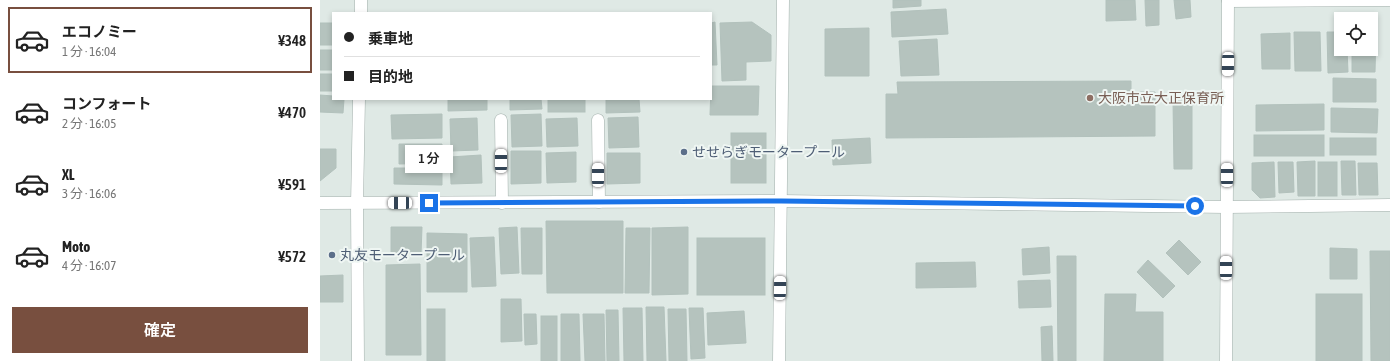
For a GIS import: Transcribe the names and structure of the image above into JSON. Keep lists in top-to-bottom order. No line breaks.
{"places":["大阪市立大正保育所","せせらぎモータープール","丸友モータープール"],"page":{"list":[{"name":"エコノミー","note":"1 分 · 16:04","value":"¥348"},{"name":"コンフォート","note":"2 分 · 16:05","value":"¥470"},{"name":"XL","note":"3 分 · 16:06","value":"¥591"},{"name":"Moto","note":"4 分 · 16:07","value":"¥572"}],"banner":["乗車地","目的地"],"bubble":"1 分","buttons":"確定"}}
